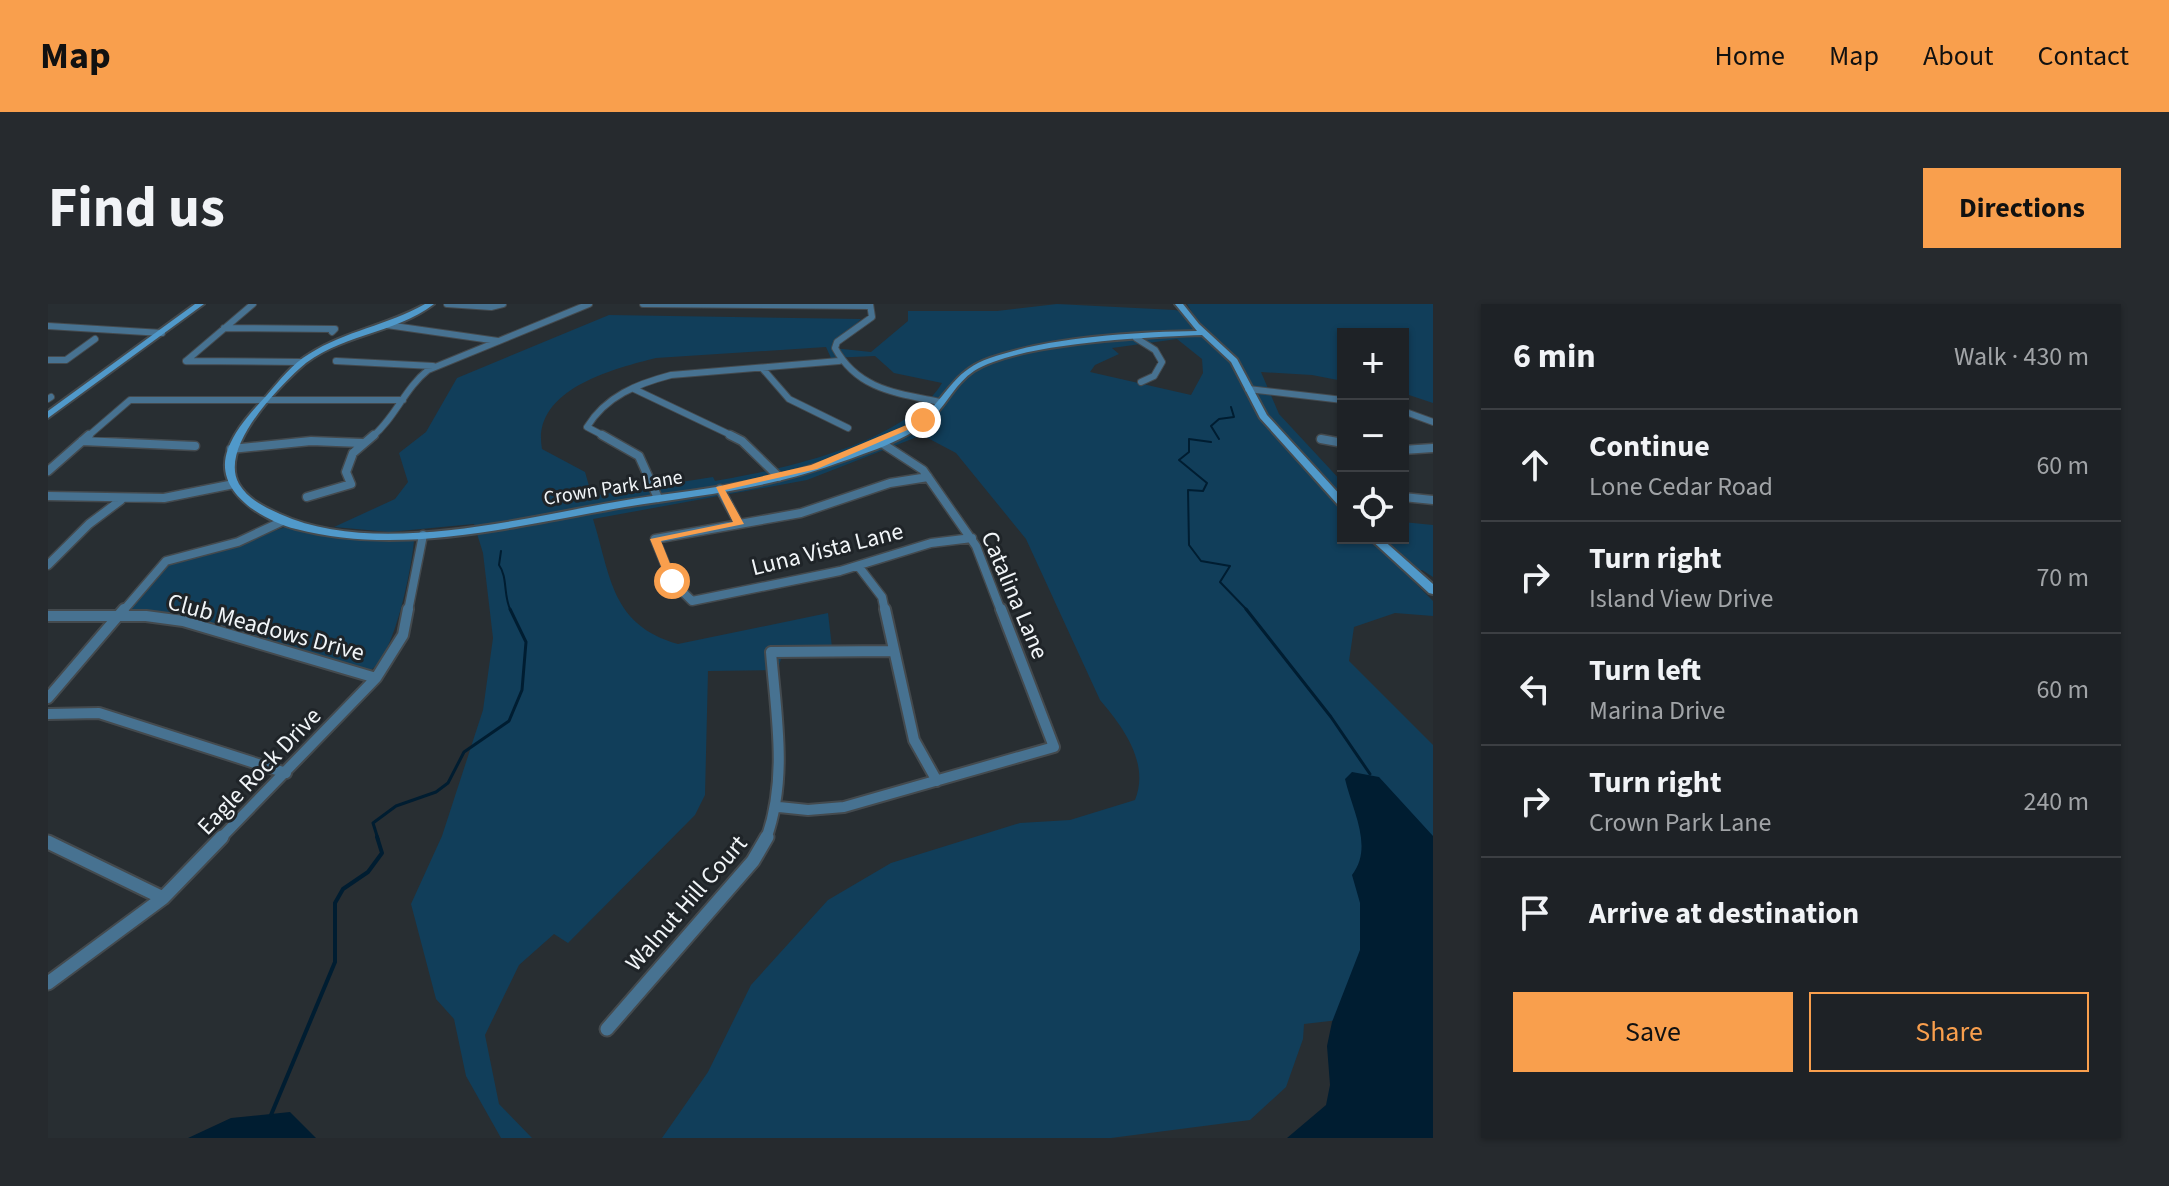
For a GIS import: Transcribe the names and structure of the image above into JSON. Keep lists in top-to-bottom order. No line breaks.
{"streets":{"street":["Crown Park Lane","Luna Vista Lane","Catalina Lane","Club Meadows Drive","Eagle Rock Drive","Walnut Hill Court"]},"crossings":[["Crown Park Lane","Catalina Lane"],["Crown Park Lane","Eagle Rock Drive"],["Luna Vista Lane","Catalina Lane"],["Club Meadows Drive","Eagle Rock Drive"]],"page":{"header":"Map","nav":["Home","Map","About","Contact"],"buttons":["Directions",["Save","Share"]],"title":"Find us","heading":["6 min","Walk · 430 m"],"map_buttons":["+","−"],"list":[["Continue","Lone Cedar Road","60 m"],["Turn right","Island View Drive","70 m"],["Turn left","Marina Drive","60 m"],["Turn right","Crown Park Lane","240 m"],"Arrive at destination"]}}
